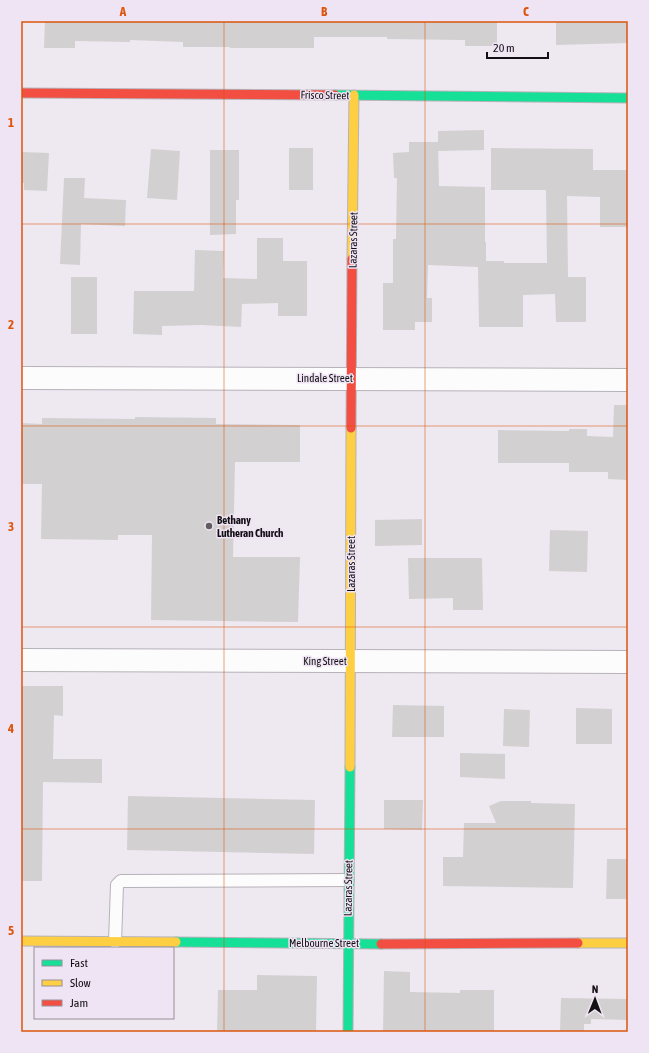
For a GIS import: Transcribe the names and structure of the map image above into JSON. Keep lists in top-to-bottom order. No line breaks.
{"streets":{"street":["Frisco Street","Lazaras Street","Lindale Street","King Street","Melbourne Street"]},"crossings":[["Frisco Street","Lazaras Street"],["Lazaras Street","Lindale Street"],["Lazaras Street","King Street"],["Lazaras Street","Melbourne Street"]],"places":["Bethany Lutheran Church"],"legend":["Fast","Slow","Jam"],"scale_bar":"20 m","north":"top","grid":{"columns":["A","B","C"],"rows":["1","2","3","4","5"]}}
